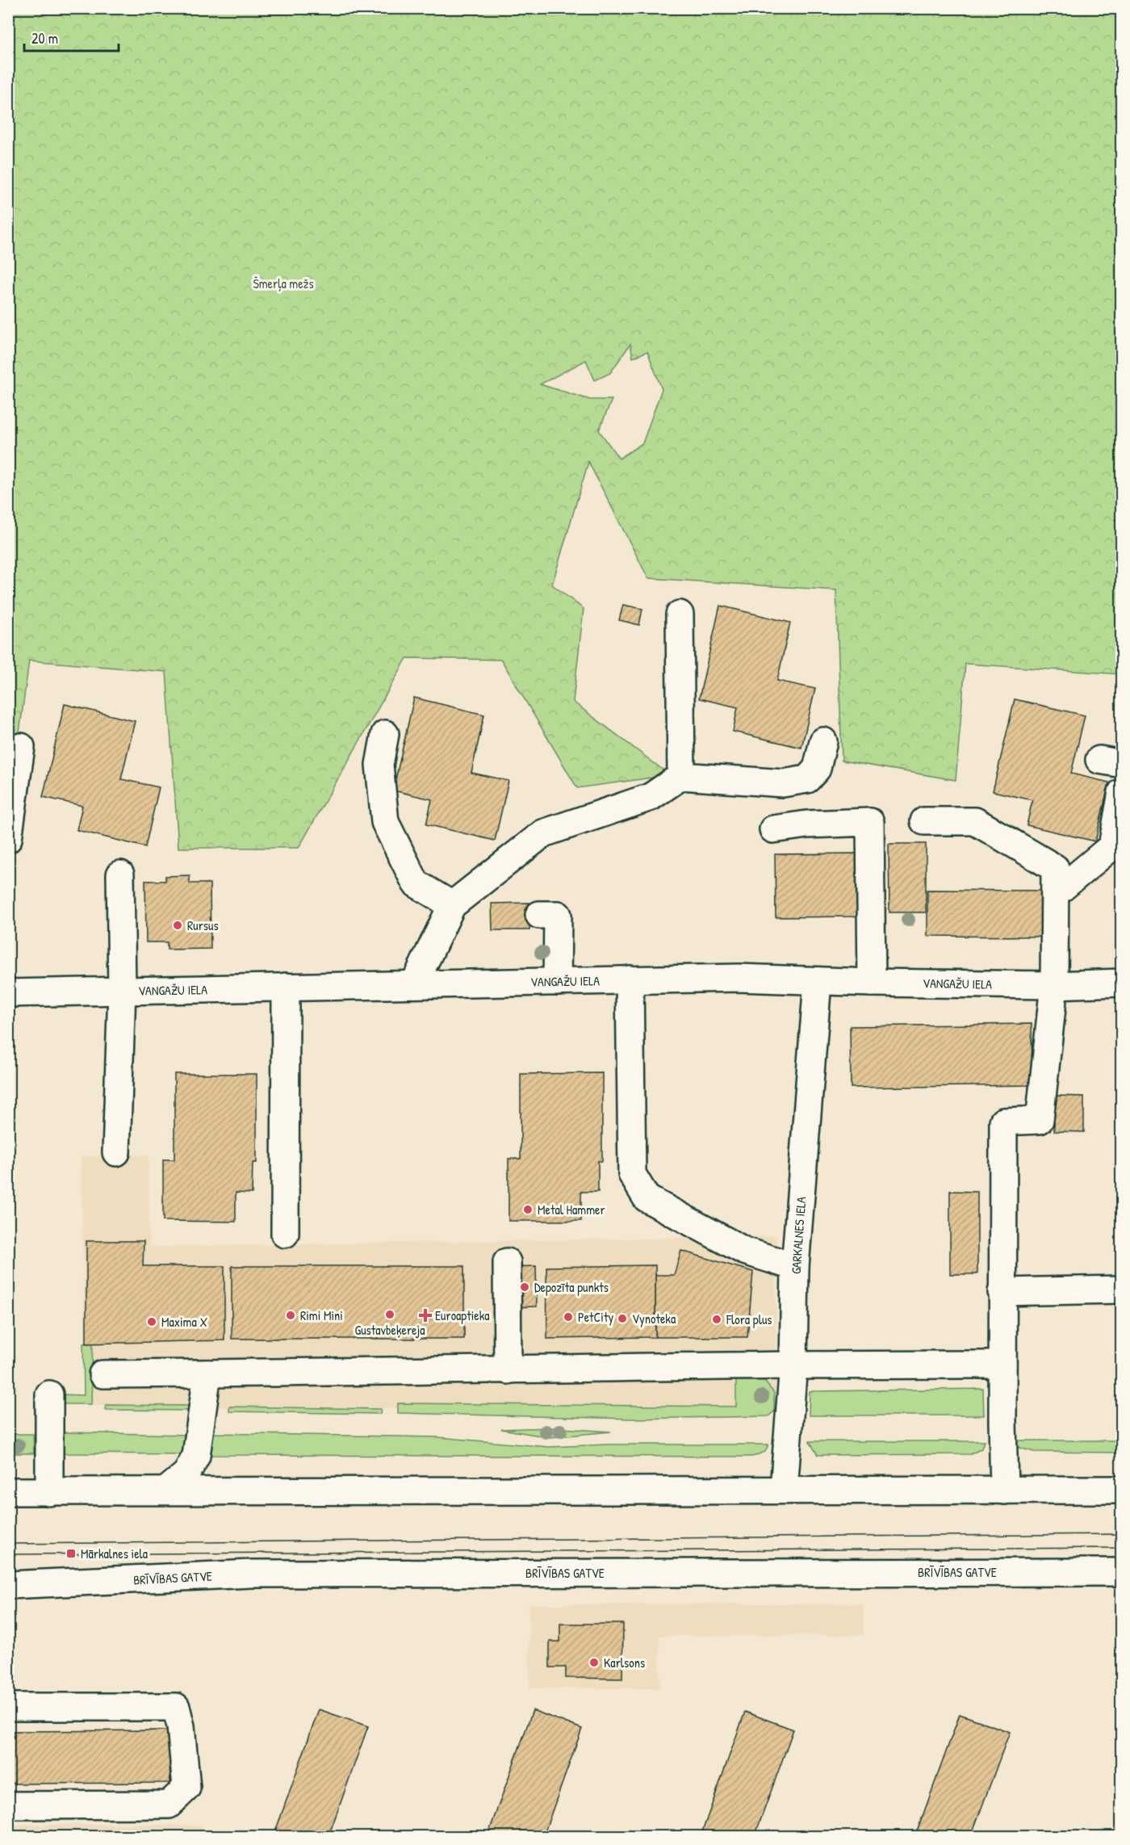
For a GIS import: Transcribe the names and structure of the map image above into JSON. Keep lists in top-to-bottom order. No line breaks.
{"streets":{"main road":["VANGAŽU IELA","GARKALNES IELA","BRĪVĪBAS GATVE"]},"crossings":[["VANGAŽU IELA","GARKALNES IELA"]],"parks":["Šmerļa mežs"],"places":{"other":["Rursus","Metal Hammer","Depozīta punkts","Gustavbeķereja","Rimi Mini","PetCity","Vynoteka","Flora plus","Maxima X","Karlsons"],"health":["Euroaptieka"],"transit":["Mārkalnes iela"]},"scale_bar":"20 m"}
